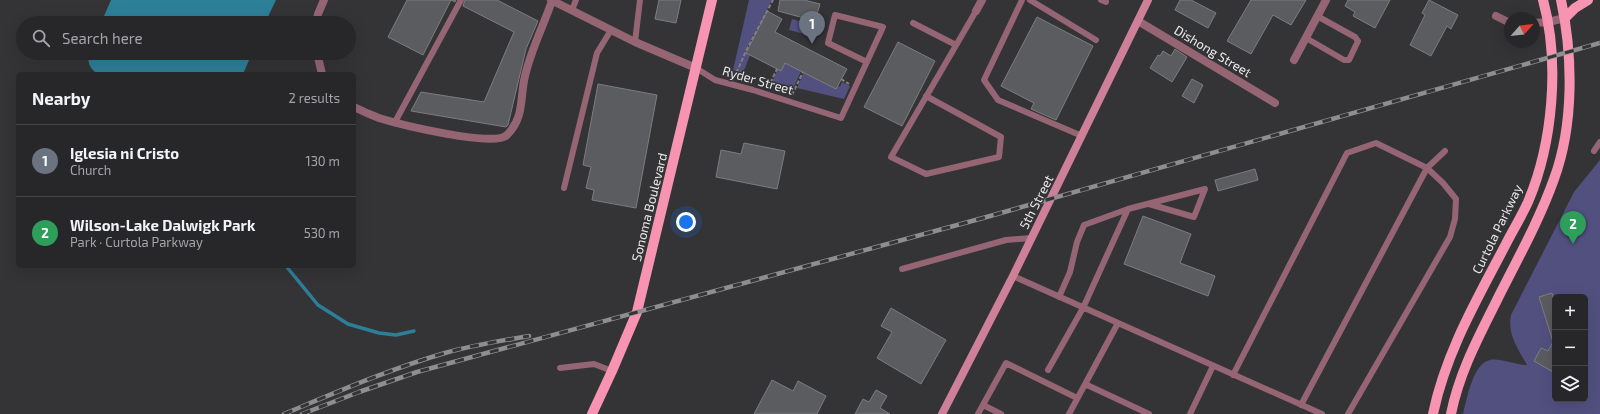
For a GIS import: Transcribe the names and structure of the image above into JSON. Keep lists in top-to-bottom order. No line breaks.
{"streets":{"main road":["Sonoma Boulevard","Curtola Parkway"],"street":["Dishong Street","Ryder Street","5th Street"]},"crossings":[["Dishong Street","5th Street"],["Ryder Street","Sonoma Boulevard"]],"north":"top right","page":{"pins":["1","2"],"search":"Search here","heading":["Nearby","2 results"],"list":[{"mark":"1","name":"Iglesia ni Cristo","note":"Church","value":"130 m"},{"mark":"2","name":"Wilson-Lake Dalwigk Park","note":"Park · Curtola Parkway","value":"530 m"}],"map_buttons":["+","−"]}}
